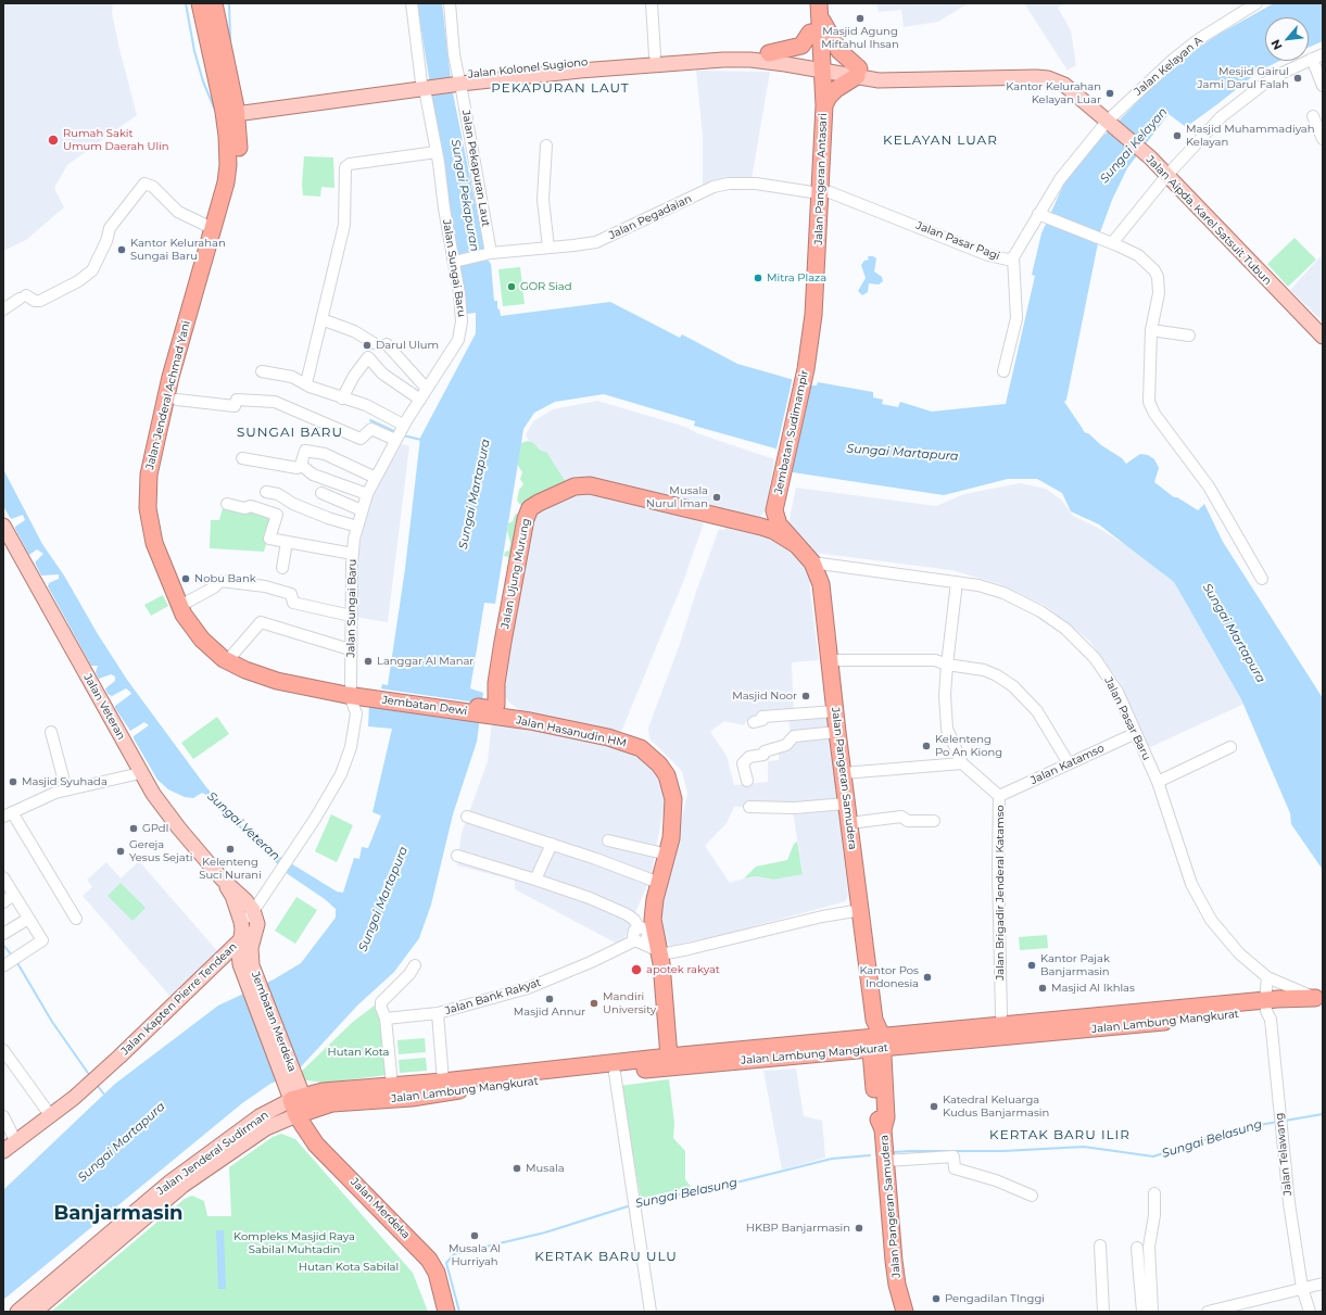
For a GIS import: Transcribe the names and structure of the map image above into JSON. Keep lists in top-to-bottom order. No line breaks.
{"streets":{"highway":["Jalan Pangeran Antasari","Jalan Jenderal Achmad Yani","Jembatan Sudimampir","Jalan Ujung Murung","Jembatan Dewi","Jalan Hasanudin HM","Jalan Pangeran Samudera","Jalan Lambung Mangkurat","Jalan Merdeka"],"main road":["Jalan Kolonel Sugiono","Jalan Aipda. Karel Satsuit Tubun","Jalan Veteran","Jalan Kapten Pierre Tendean","Jembatan Merdeka","Jalan Jenderal Sudirman"],"street":["Jalan Kelayan A","Jalan Pekapuran Laut","Jalan Pegadaian","Jalan Pasar Pagi","Jalan Sungai Baru","Jalan Pasar Baru","Jalan Katamso","Jalan Brigadir Jenderal Katamso","Jalan Bank Rakyat","Jalan Telawang"]},"crossings":[["Jalan Kelayan A","Jalan Aipda. Karel Satsuit Tubun"],["Jalan Kelayan A","Jalan Pasar Pagi"],["Jalan Kolonel Sugiono","Jalan Pekapuran Laut"],["Jalan Kolonel Sugiono","Jalan Pangeran Antasari"],["Jalan Kolonel Sugiono","Jalan Aipda. Karel Satsuit Tubun"],["Jalan Kolonel Sugiono","Jalan Sungai Baru"],["Jalan Kolonel Sugiono","Jalan Jenderal Achmad Yani"],["Jalan Pekapuran Laut","Jalan Pegadaian"],["Jalan Pangeran Antasari","Jalan Pegadaian"],["Jalan Pangeran Antasari","Jalan Aipda. Karel Satsuit Tubun"],["Jalan Pangeran Antasari","Jalan Pasar Pagi"],["Jalan Pangeran Antasari","Jembatan Sudimampir"],["Jalan Pegadaian","Jalan Pasar Pagi"],["Jalan Pegadaian","Jalan Sungai Baru"],["Jalan Aipda. Karel Satsuit Tubun","Jalan Pasar Pagi"],["Jalan Sungai Baru","Jalan Jenderal Achmad Yani"],["Jalan Sungai Baru","Jembatan Dewi"],["Jalan Sungai Baru","Jalan Kapten Pierre Tendean"],["Jalan Jenderal Achmad Yani","Jembatan Dewi"],["Jalan Jenderal Achmad Yani","Jalan Kapten Pierre Tendean"],["Jembatan Sudimampir","Jalan Pangeran Samudera"],["Jembatan Dewi","Jalan Hasanudin HM"],["Jembatan Dewi","Jalan Kapten Pierre Tendean"],["Jalan Pasar Baru","Jalan Katamso"],["Jalan Pasar Baru","Jalan Pangeran Samudera"],["Jalan Pasar Baru","Jalan Brigadir Jenderal Katamso"],["Jalan Pasar Baru","Jalan Lambung Mangkurat"],["Jalan Hasanudin HM","Jalan Lambung Mangkurat"],["Jalan Katamso","Jalan Brigadir Jenderal Katamso"],["Jalan Pangeran Samudera","Jalan Lambung Mangkurat"],["Jalan Brigadir Jenderal Katamso","Jalan Lambung Mangkurat"],["Jalan Bank Rakyat","Jalan Lambung Mangkurat"],["Jembatan Merdeka","Jalan Lambung Mangkurat"],["Jembatan Merdeka","Jalan Jenderal Sudirman"],["Jembatan Merdeka","Jalan Merdeka"],["Jalan Lambung Mangkurat","Jalan Jenderal Sudirman"],["Jalan Lambung Mangkurat","Jalan Telawang"],["Jalan Lambung Mangkurat","Jalan Merdeka"],["Jalan Jenderal Sudirman","Jalan Merdeka"]],"districts":["PEKAPURAN LAUT","KELAYAN LUAR","SUNGAI BARU","KERTAK BARU ILIR","Banjarmasin","KERTAK BARU ULU"],"water":["Sungai Kelayan","Sungai Pekapuran","Sungai Martapura","Sungai Veteran","Sungai Belasung"],"parks":["Hutan Kota","Kompleks Masjid Raya Sabilal Muhtadin","Hutan Kota Sabilal"],"places":["Masjid Agung Miftahul Ihsan","Mesjid Gairul Jami Darul Falah","Kantor Kelurahan Kelayan Luar","Masjid Muhammadiyah Kelayan","Rumah Sakit Umum Daerah Ulin","Kantor Kelurahan Sungai Baru","Mitra Plaza","GOR Siad","Darul Ulum","Musala Nurul Iman","Nobu Bank","Langgar Al Manar","Masjid Noor","Kelenteng Po An Kiong","Masjid Syuhada","GPdI","Kelenteng Suci Nurani","Gereja Yesus Sejati","Kantor Pajak Banjarmasin","apotek rakyat","Kantor Pos Indonesia","Masjid Al Ikhlas","Masjid Annur","Mandiri University","Katedral Keluarga Kudus Banjarmasin","Musala","HKBP Banjarmasin","Musala Al Hurriyah","Pengadilan TInggi"],"north":"bottom left"}
